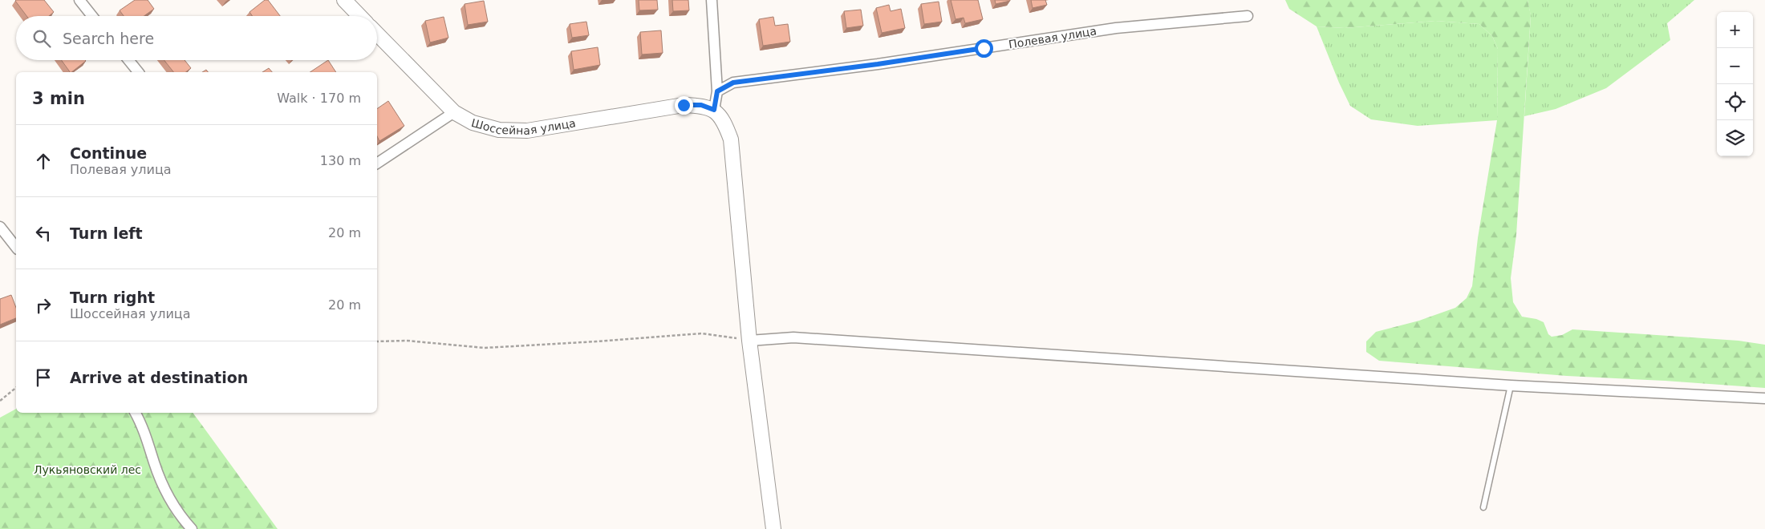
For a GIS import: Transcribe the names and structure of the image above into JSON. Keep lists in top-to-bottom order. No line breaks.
{"streets":{"main road":["Шоссейная улица"],"street":["Полевая улица"]},"parks":["Лукьяновский лес"],"page":{"map_buttons":["+","−"],"search":"Search here","heading":["3 min","Walk · 170 m"],"list":[["Continue","Полевая улица","130 m"],["Turn left","20 m"],["Turn right","Шоссейная улица","20 m"],"Arrive at destination"]}}
